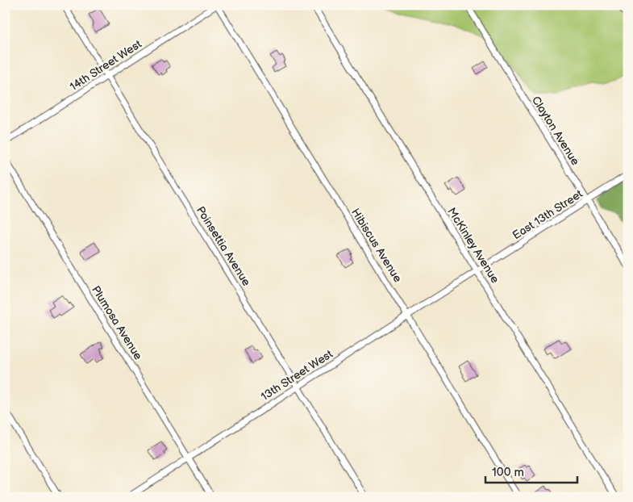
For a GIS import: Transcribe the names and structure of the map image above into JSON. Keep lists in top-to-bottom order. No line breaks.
{"streets":{"street":["14th Street West","Clayton Avenue","East 13th Street","Hibiscus Avenue","McKinley Avenue","Poinsettia Avenue","Plumosa Avenue","13th Street West"]},"crossings":[["14th Street West","Hibiscus Avenue"],["14th Street West","Poinsettia Avenue"],["Clayton Avenue","East 13th Street"],["East 13th Street","McKinley Avenue"],["East 13th Street","13th Street West"],["Hibiscus Avenue","13th Street West"],["McKinley Avenue","13th Street West"],["Poinsettia Avenue","13th Street West"],["Plumosa Avenue","13th Street West"]],"scale_bar":"100 m"}
